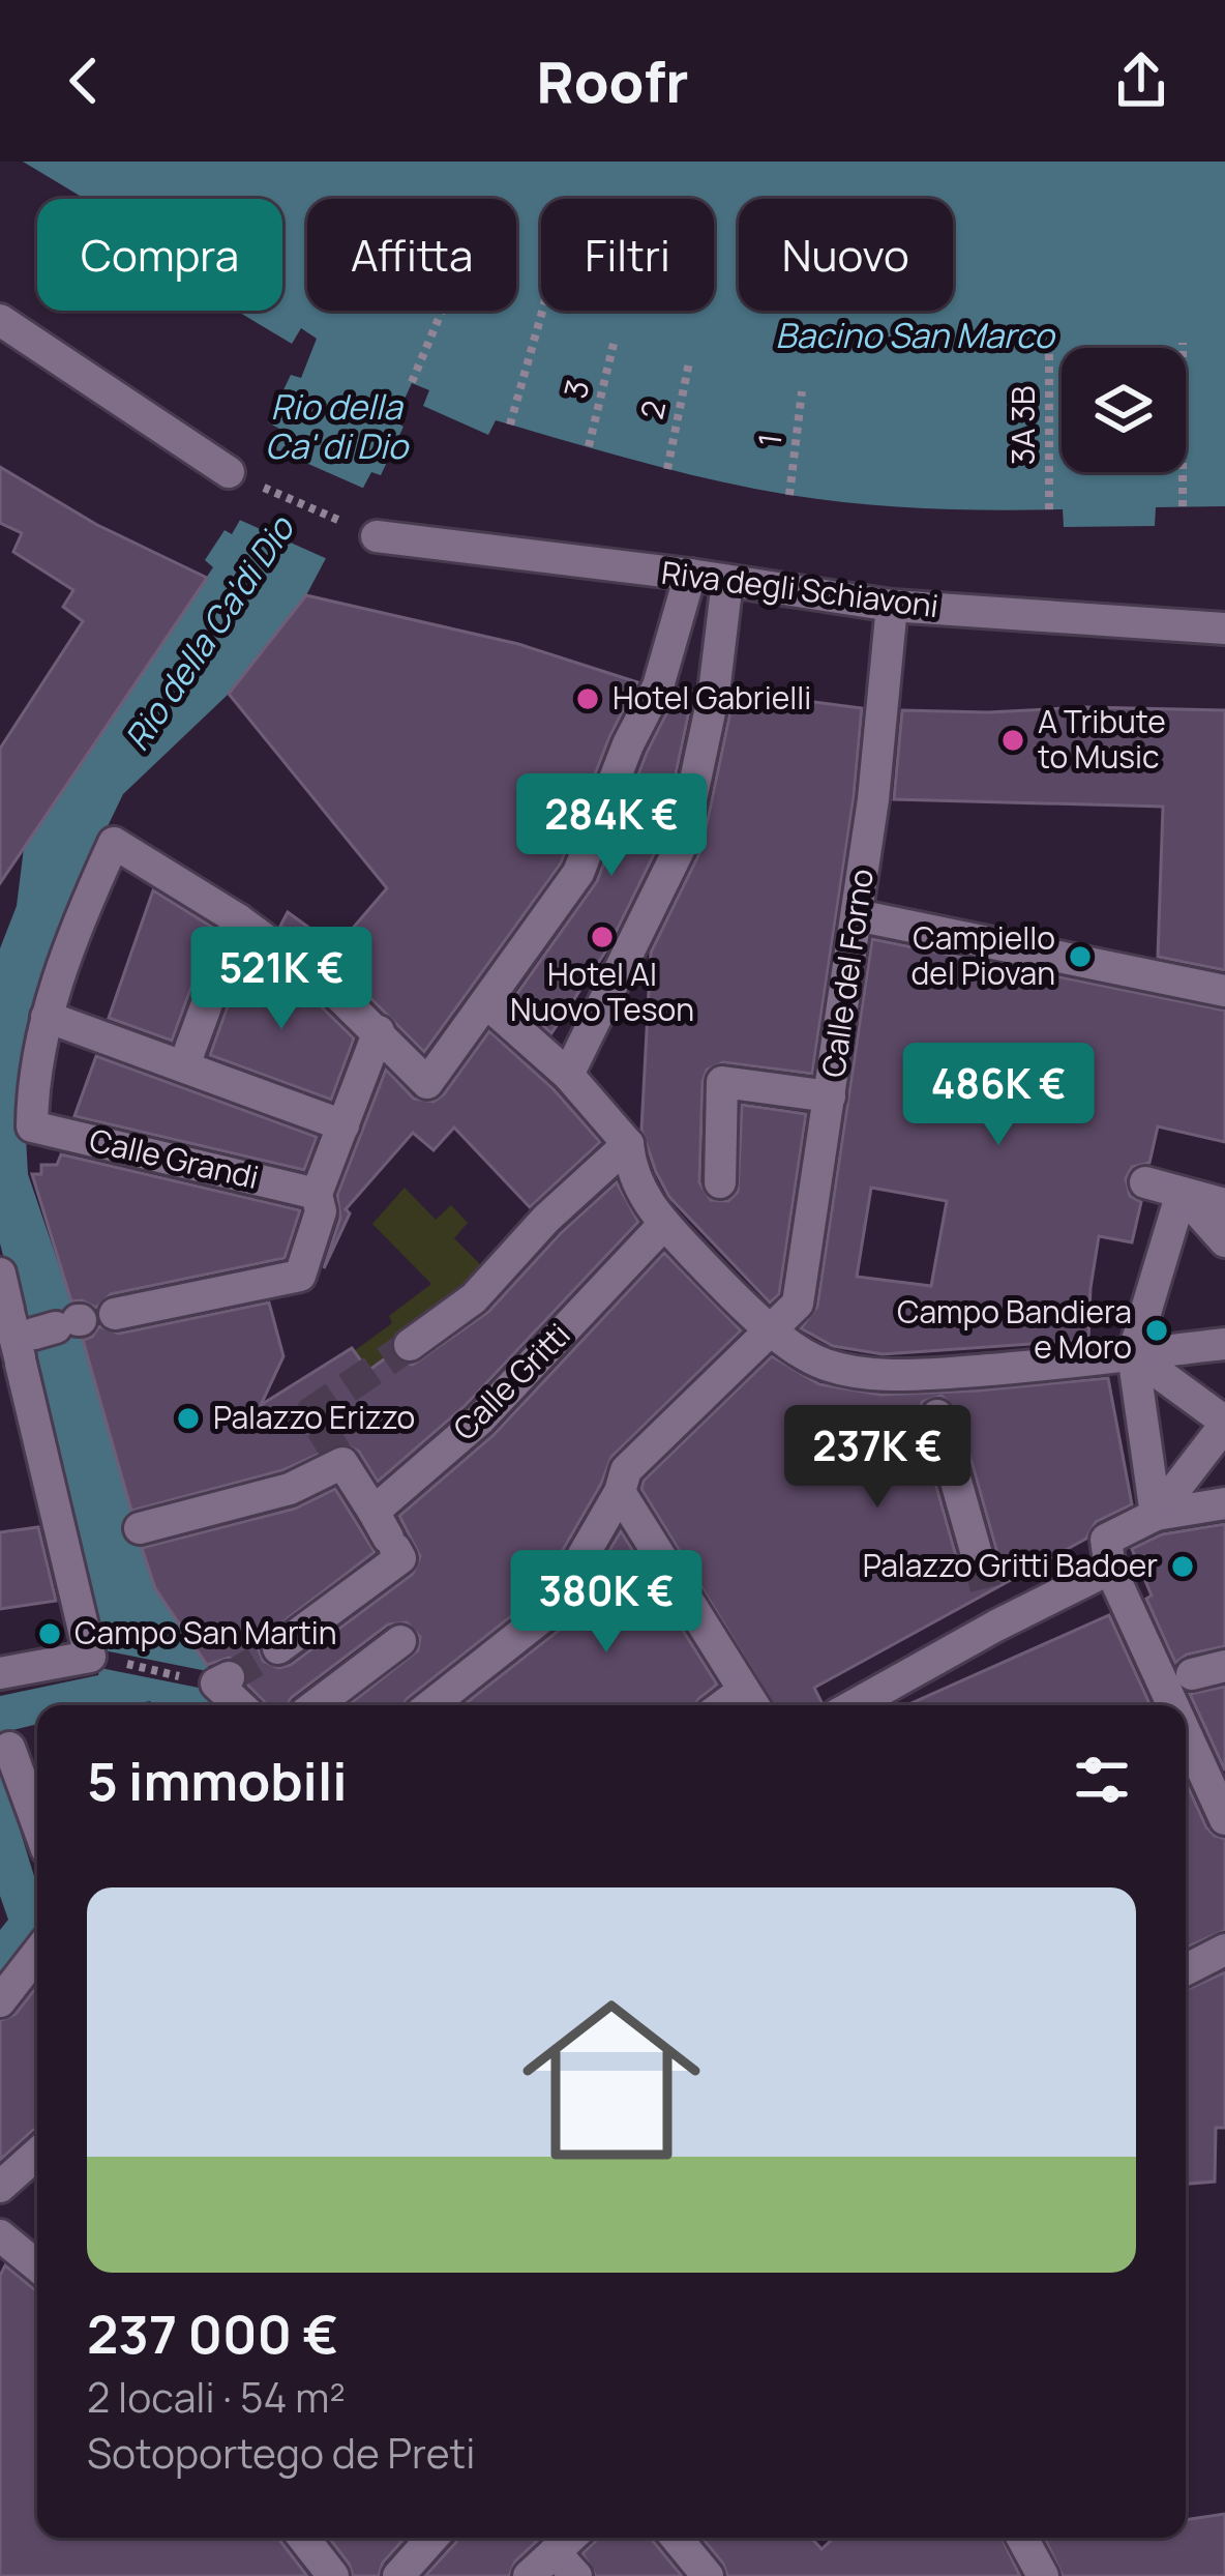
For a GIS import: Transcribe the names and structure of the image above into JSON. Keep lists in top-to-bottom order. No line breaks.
{"streets":{"street":["Riva degli Schiavoni","Calle del Forno","Calle Grandi","Calle Gritti"],"path":["3","2","3A 3B","1"]},"crossings":[["Riva degli Schiavoni","Calle del Forno"]],"water":["Bacino San Marco","Rio della Ca' di Dio","Rio della Ca'di Dio"],"places":["Hotel Gabrielli","A Tribute to Music","Hotel Al Nuovo Teson","Campiello del Piovan","Campo Bandiera e Moro","Palazzo Erizzo","Palazzo Gritti Badoer","Campo San Martin"],"page":{"header":"Roofr","chip":["Compra","Affitta","Filtri","Nuovo"],"price":["284K €","521K €","486K €","237K €","380K €"],"heading":"5 immobili","list":[{"name":"237 000 €","note":"2 locali · 54 m² · Sotoportego de Preti"}]}}
